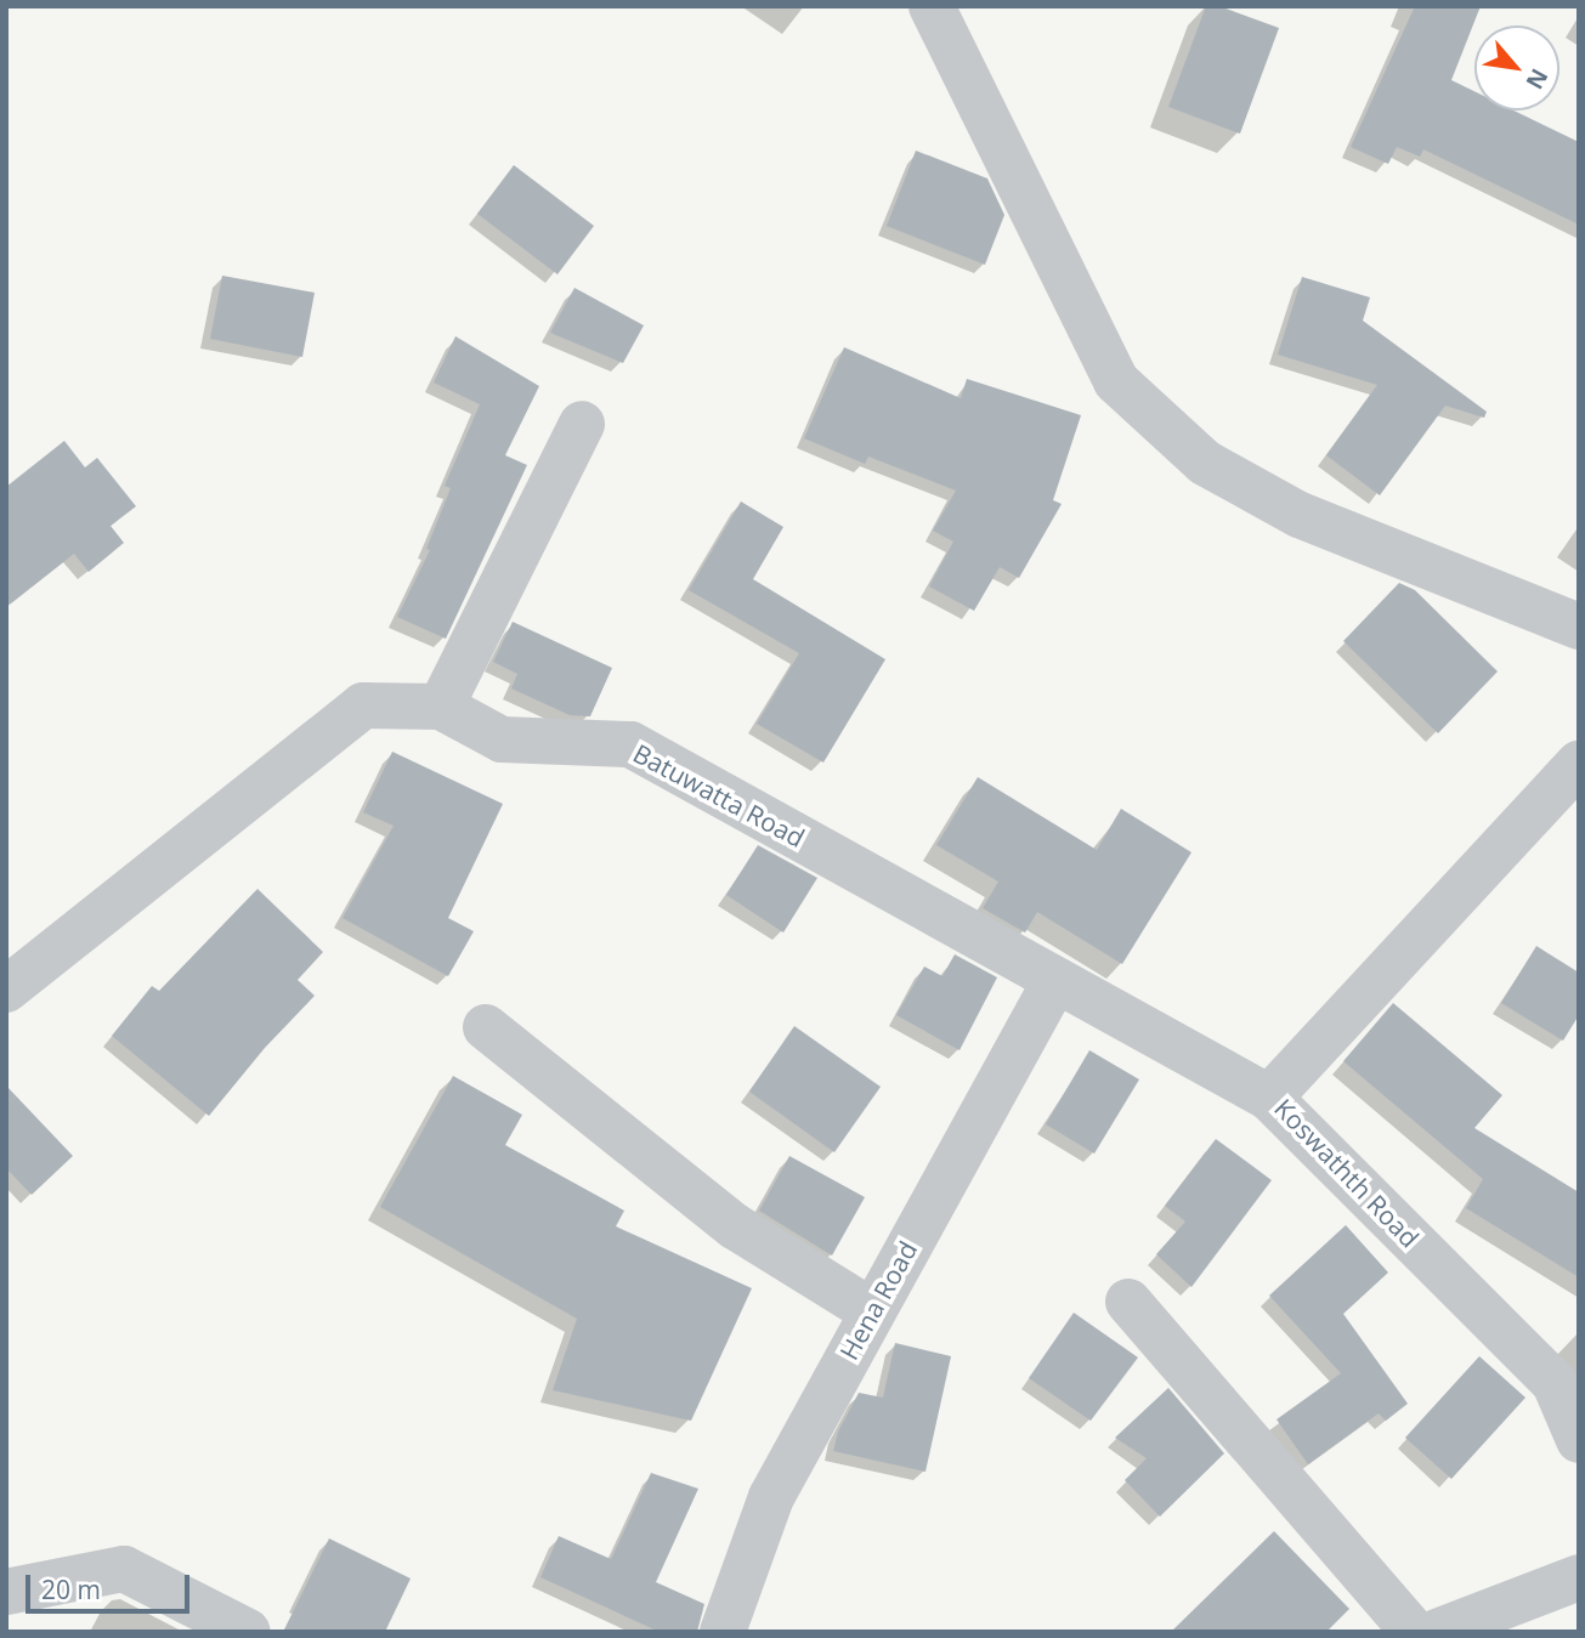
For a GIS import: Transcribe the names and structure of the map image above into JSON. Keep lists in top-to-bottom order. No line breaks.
{"streets":{"street":["Batuwatta Road","Koswathth Road","Hena Road"]},"crossings":[["Batuwatta Road","Koswathth Road"],["Batuwatta Road","Hena Road"]],"scale_bar":"20 m","north":"bottom right"}
